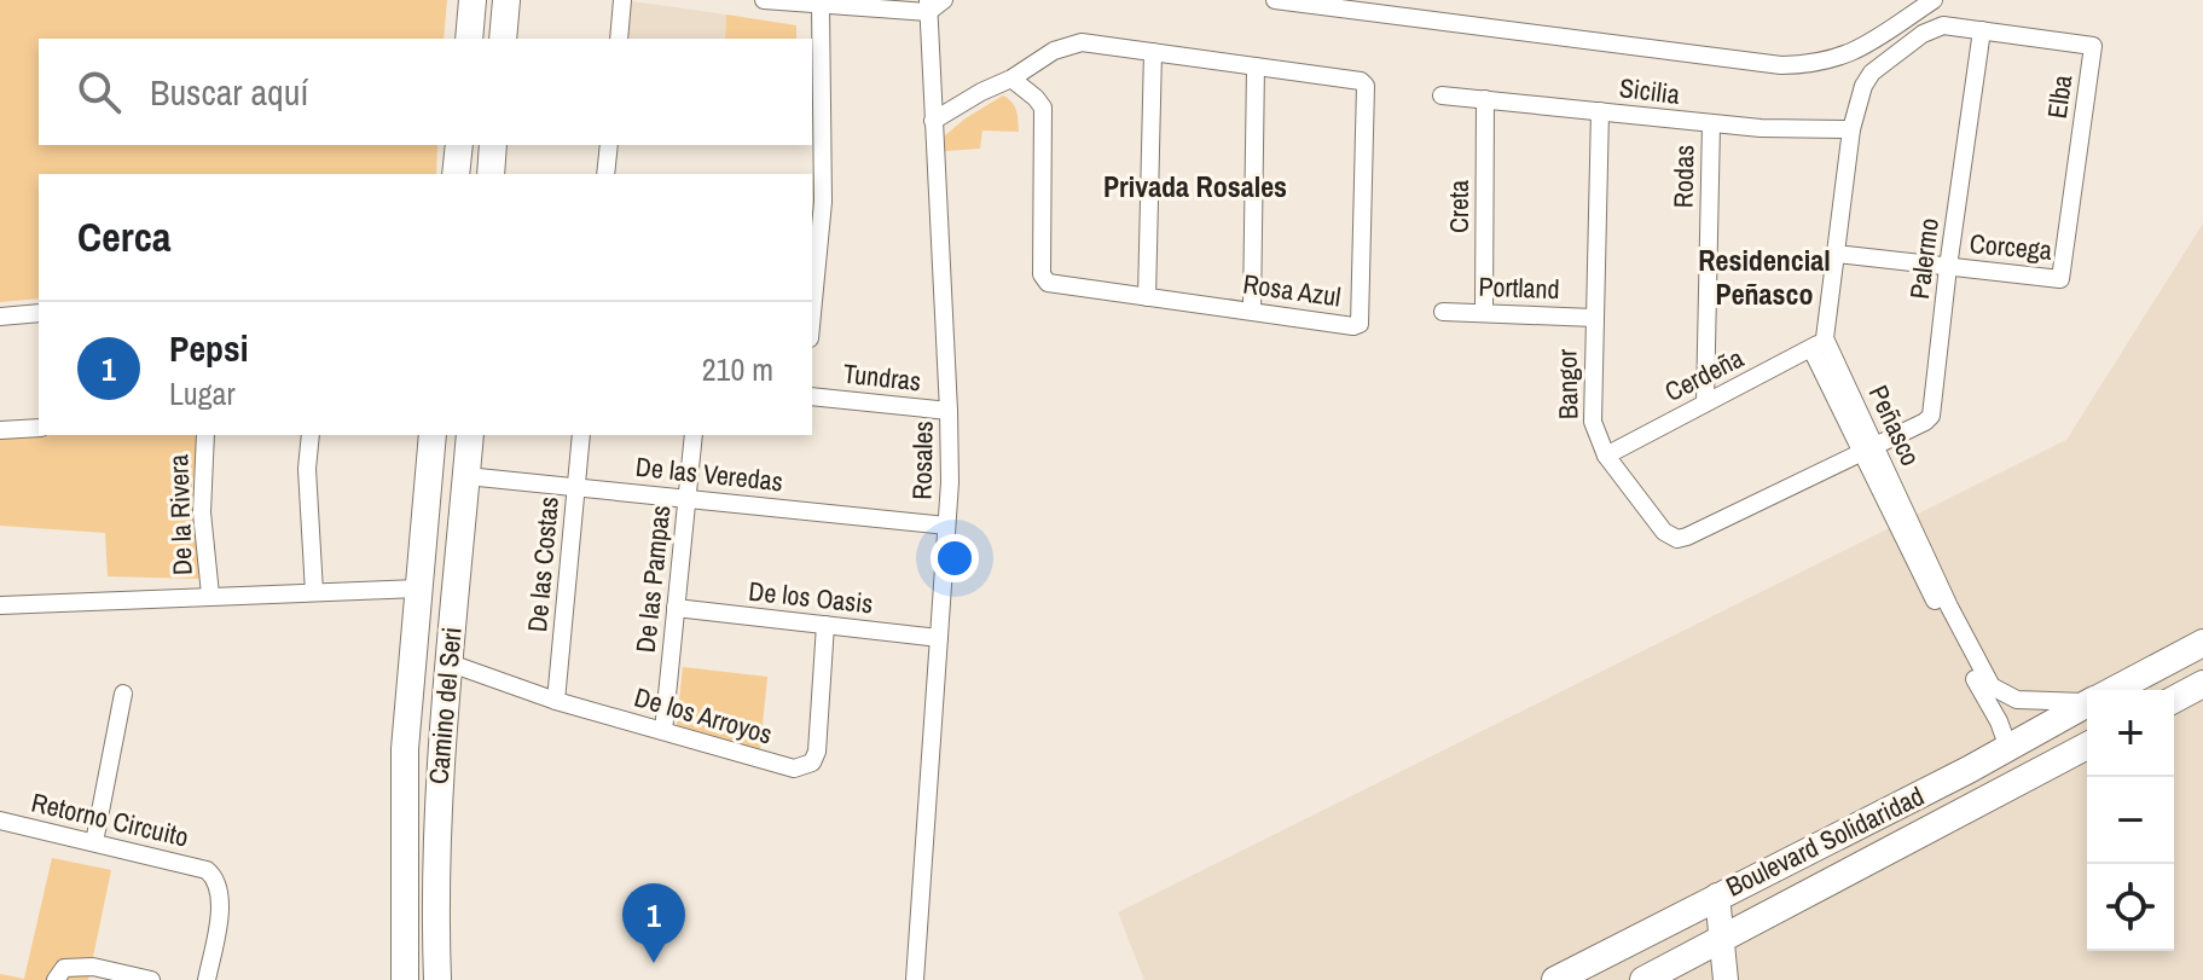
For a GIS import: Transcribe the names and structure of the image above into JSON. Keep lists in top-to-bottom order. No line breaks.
{"streets":{"main road":["Camino del Seri","Boulevard Solidaridad"],"street":["Sicilia","Elba","Rodas","Creta","Corcega","Palermo","Portland","Rosa Azul","Cerdeña","Tundras","Bangor","Peñasco","Rosales","De las Veredas","De la Rivera","De las Costas","De las Pampas","De los Oasis","De los Arroyos","Retorno Circuito"]},"crossings":[["Sicilia","Elba"],["Sicilia","Rodas"],["Sicilia","Creta"],["Sicilia","Bangor"],["Elba","Corcega"],["Elba","Palermo"],["Rodas","Cerdeña"],["Creta","Portland"],["Corcega","Palermo"],["Palermo","Bangor"],["Palermo","Peñasco"],["Portland","Bangor"],["Cerdeña","Bangor"],["Cerdeña","Peñasco"],["Tundras","Rosales"],["Bangor","Peñasco"],["Peñasco","Boulevard Solidaridad"],["Rosales","De las Veredas"],["Rosales","De los Oasis"],["De las Veredas","De las Costas"],["De las Veredas","De las Pampas"],["De las Veredas","Camino del Seri"],["De las Costas","De los Arroyos"],["De las Pampas","De los Oasis"],["De las Pampas","De los Arroyos"],["De los Oasis","De los Arroyos"],["Camino del Seri","De los Arroyos"]],"districts":["Privada Rosales","Residencial Peñasco"],"page":{"search":"Buscar aquí","heading":"Cerca","list":[{"mark":"1","name":"Pepsi","note":"Lugar","value":"210 m"}],"map_buttons":["+","−"],"pins":"1"}}
